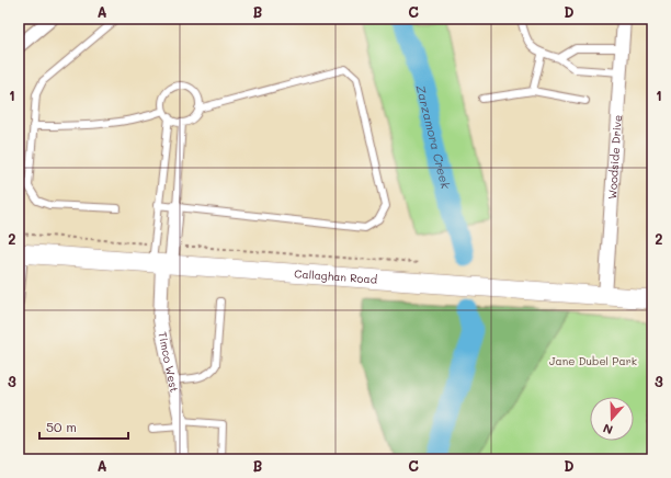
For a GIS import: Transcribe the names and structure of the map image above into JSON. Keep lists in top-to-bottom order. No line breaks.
{"streets":{"main road":["Callaghan Road"],"street":["Woodside Drive","Timco West"]},"crossings":[["Woodside Drive","Callaghan Road"],["Callaghan Road","Timco West"]],"water":["Zarzamora Creek"],"parks":["Jane Dubel Park"],"scale_bar":"50 m","north":"bottom","grid":{"columns":["A","B","C","D"],"rows":["1","2","3"]}}
